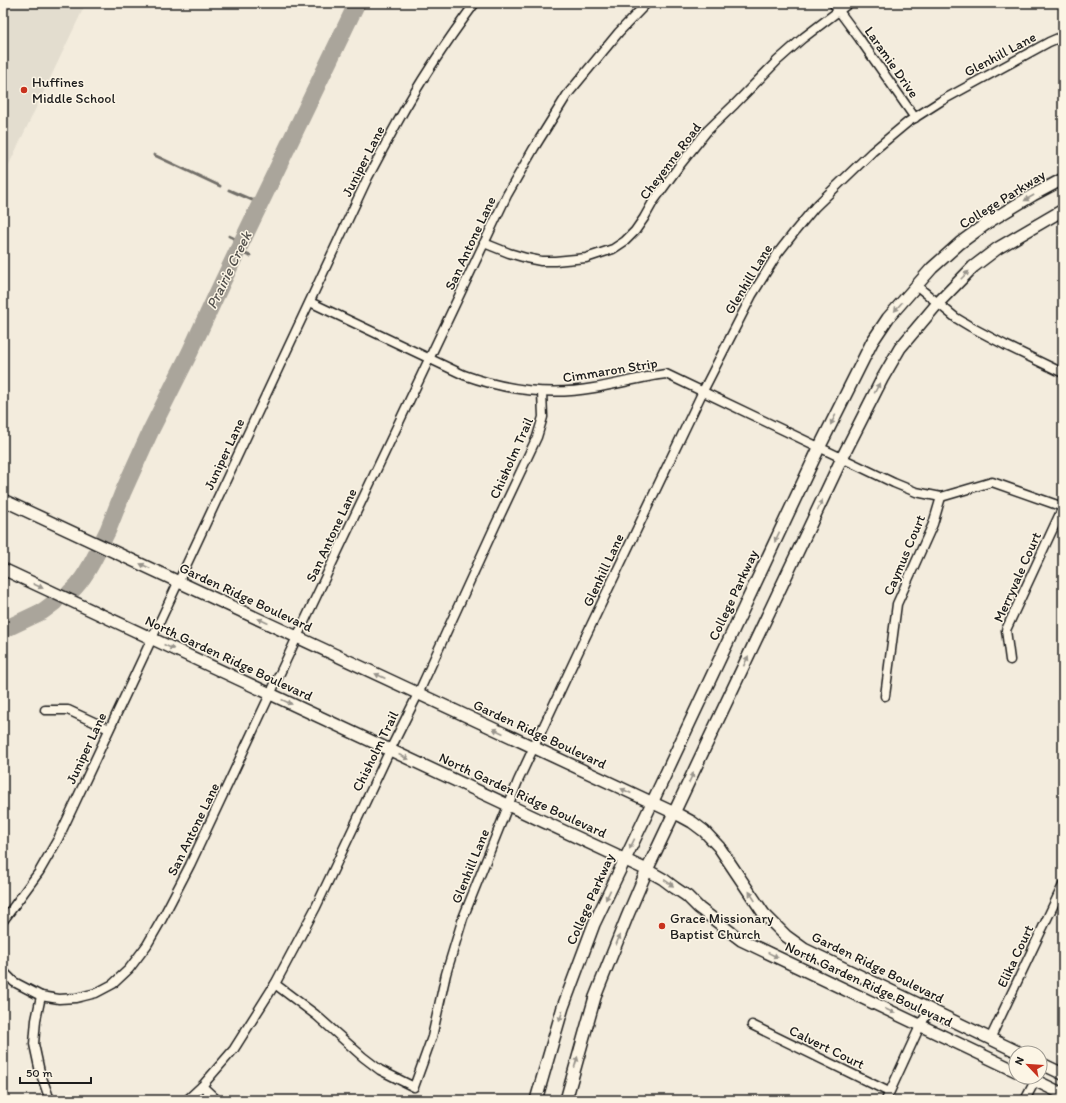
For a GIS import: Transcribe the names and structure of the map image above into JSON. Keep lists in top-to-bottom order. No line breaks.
{"streets":{"main road":["College Parkway","Garden Ridge Boulevard","North Garden Ridge Boulevard"],"street":["Glenhill Lane","Laramie Drive","Juniper Lane","Cheyenne Road","San Antone Lane","Cimmaron Strip","Chisholm Trail","Caymus Court","Merryvale Court","Elika Court","Calvert Court"]},"crossings":[["Glenhill Lane","Laramie Drive"],["Glenhill Lane","Cimmaron Strip"],["Glenhill Lane","Chisholm Trail"],["Glenhill Lane","Garden Ridge Boulevard"],["Glenhill Lane","North Garden Ridge Boulevard"],["Laramie Drive","Cheyenne Road"],["Juniper Lane","Cimmaron Strip"],["Juniper Lane","Garden Ridge Boulevard"],["Juniper Lane","North Garden Ridge Boulevard"],["Cheyenne Road","San Antone Lane"],["College Parkway","Cimmaron Strip"],["College Parkway","Garden Ridge Boulevard"],["College Parkway","North Garden Ridge Boulevard"],["San Antone Lane","Cimmaron Strip"],["San Antone Lane","Garden Ridge Boulevard"],["San Antone Lane","North Garden Ridge Boulevard"],["Cimmaron Strip","Chisholm Trail"],["Cimmaron Strip","Caymus Court"],["Chisholm Trail","Garden Ridge Boulevard"],["Chisholm Trail","North Garden Ridge Boulevard"],["Garden Ridge Boulevard","Elika Court"]],"one_way":["Garden Ridge Boulevard","North Garden Ridge Boulevard"],"water":["Prairie Creek"],"places":["Huffines Middle School","Grace Missionary Baptist Church"],"scale_bar":"50 m","north":"top left"}
